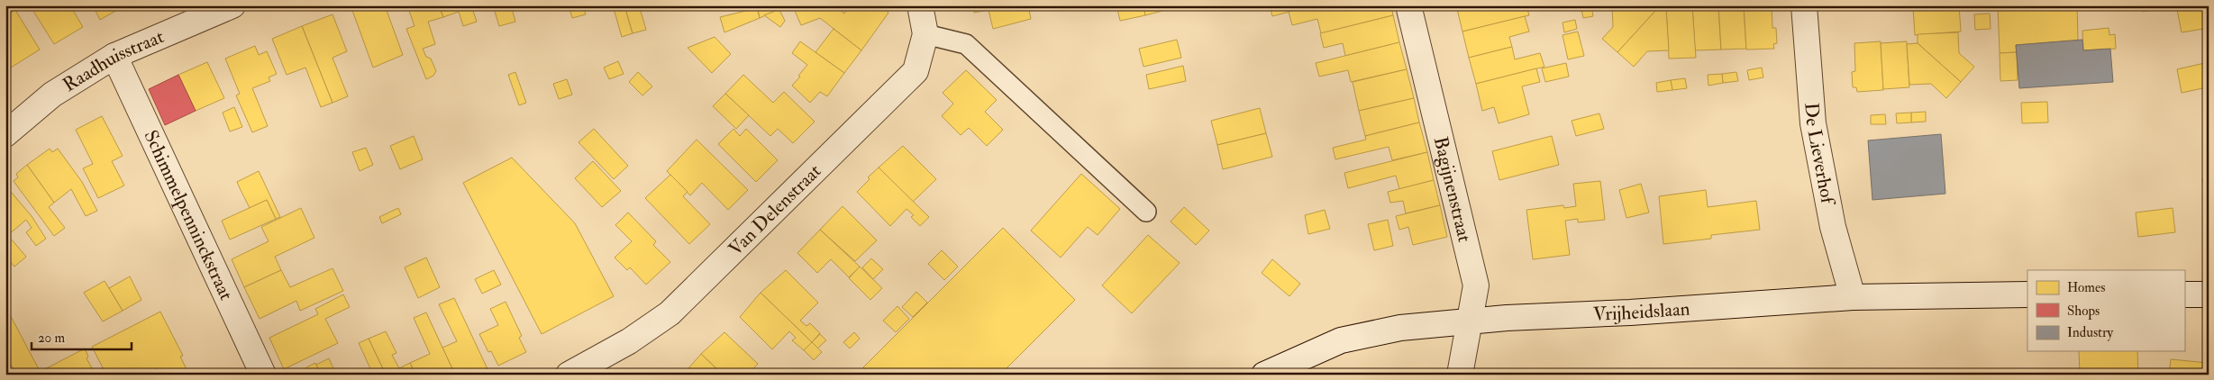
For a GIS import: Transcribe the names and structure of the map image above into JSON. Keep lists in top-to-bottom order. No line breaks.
{"streets":{"street":["Raadhuisstraat","De Lieverhof","Bagijnenstraat","Van Delenstraat","Schimmelpenninckstraat","Vrijheidslaan"]},"crossings":[["Raadhuisstraat","Schimmelpenninckstraat"],["De Lieverhof","Vrijheidslaan"],["Bagijnenstraat","Vrijheidslaan"]],"legend":["Homes","Shops","Industry"],"scale_bar":"20 m"}
